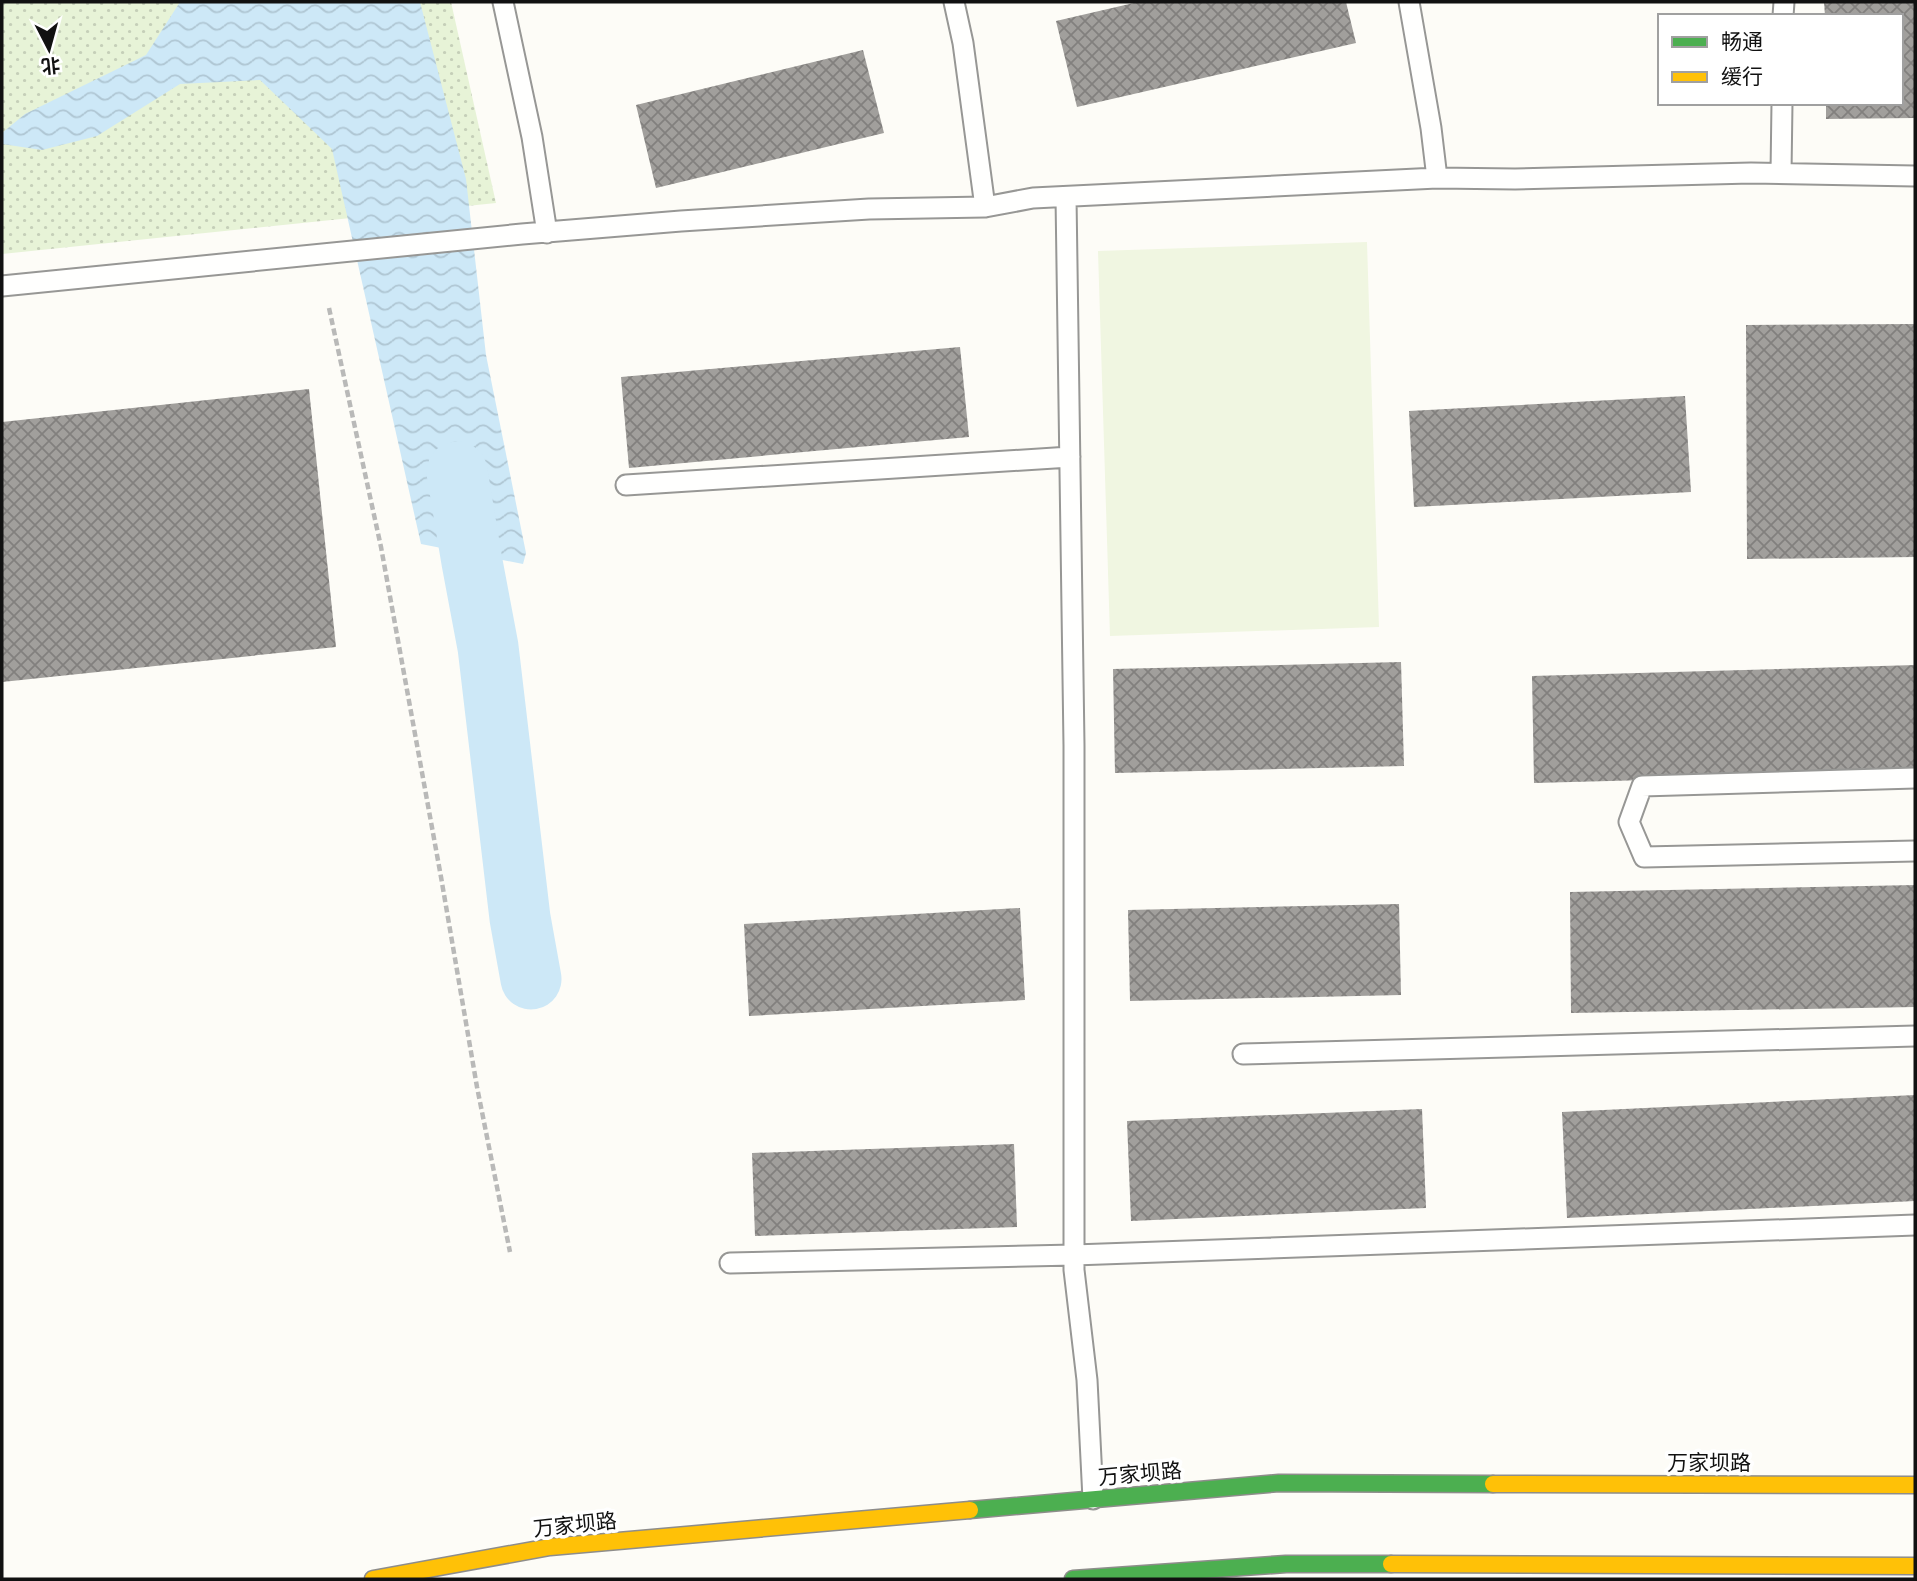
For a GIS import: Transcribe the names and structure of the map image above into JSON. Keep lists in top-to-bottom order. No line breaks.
{"streets":{"main road":["万家坝路"]},"legend":["畅通","缓行"],"north":"bottom"}
